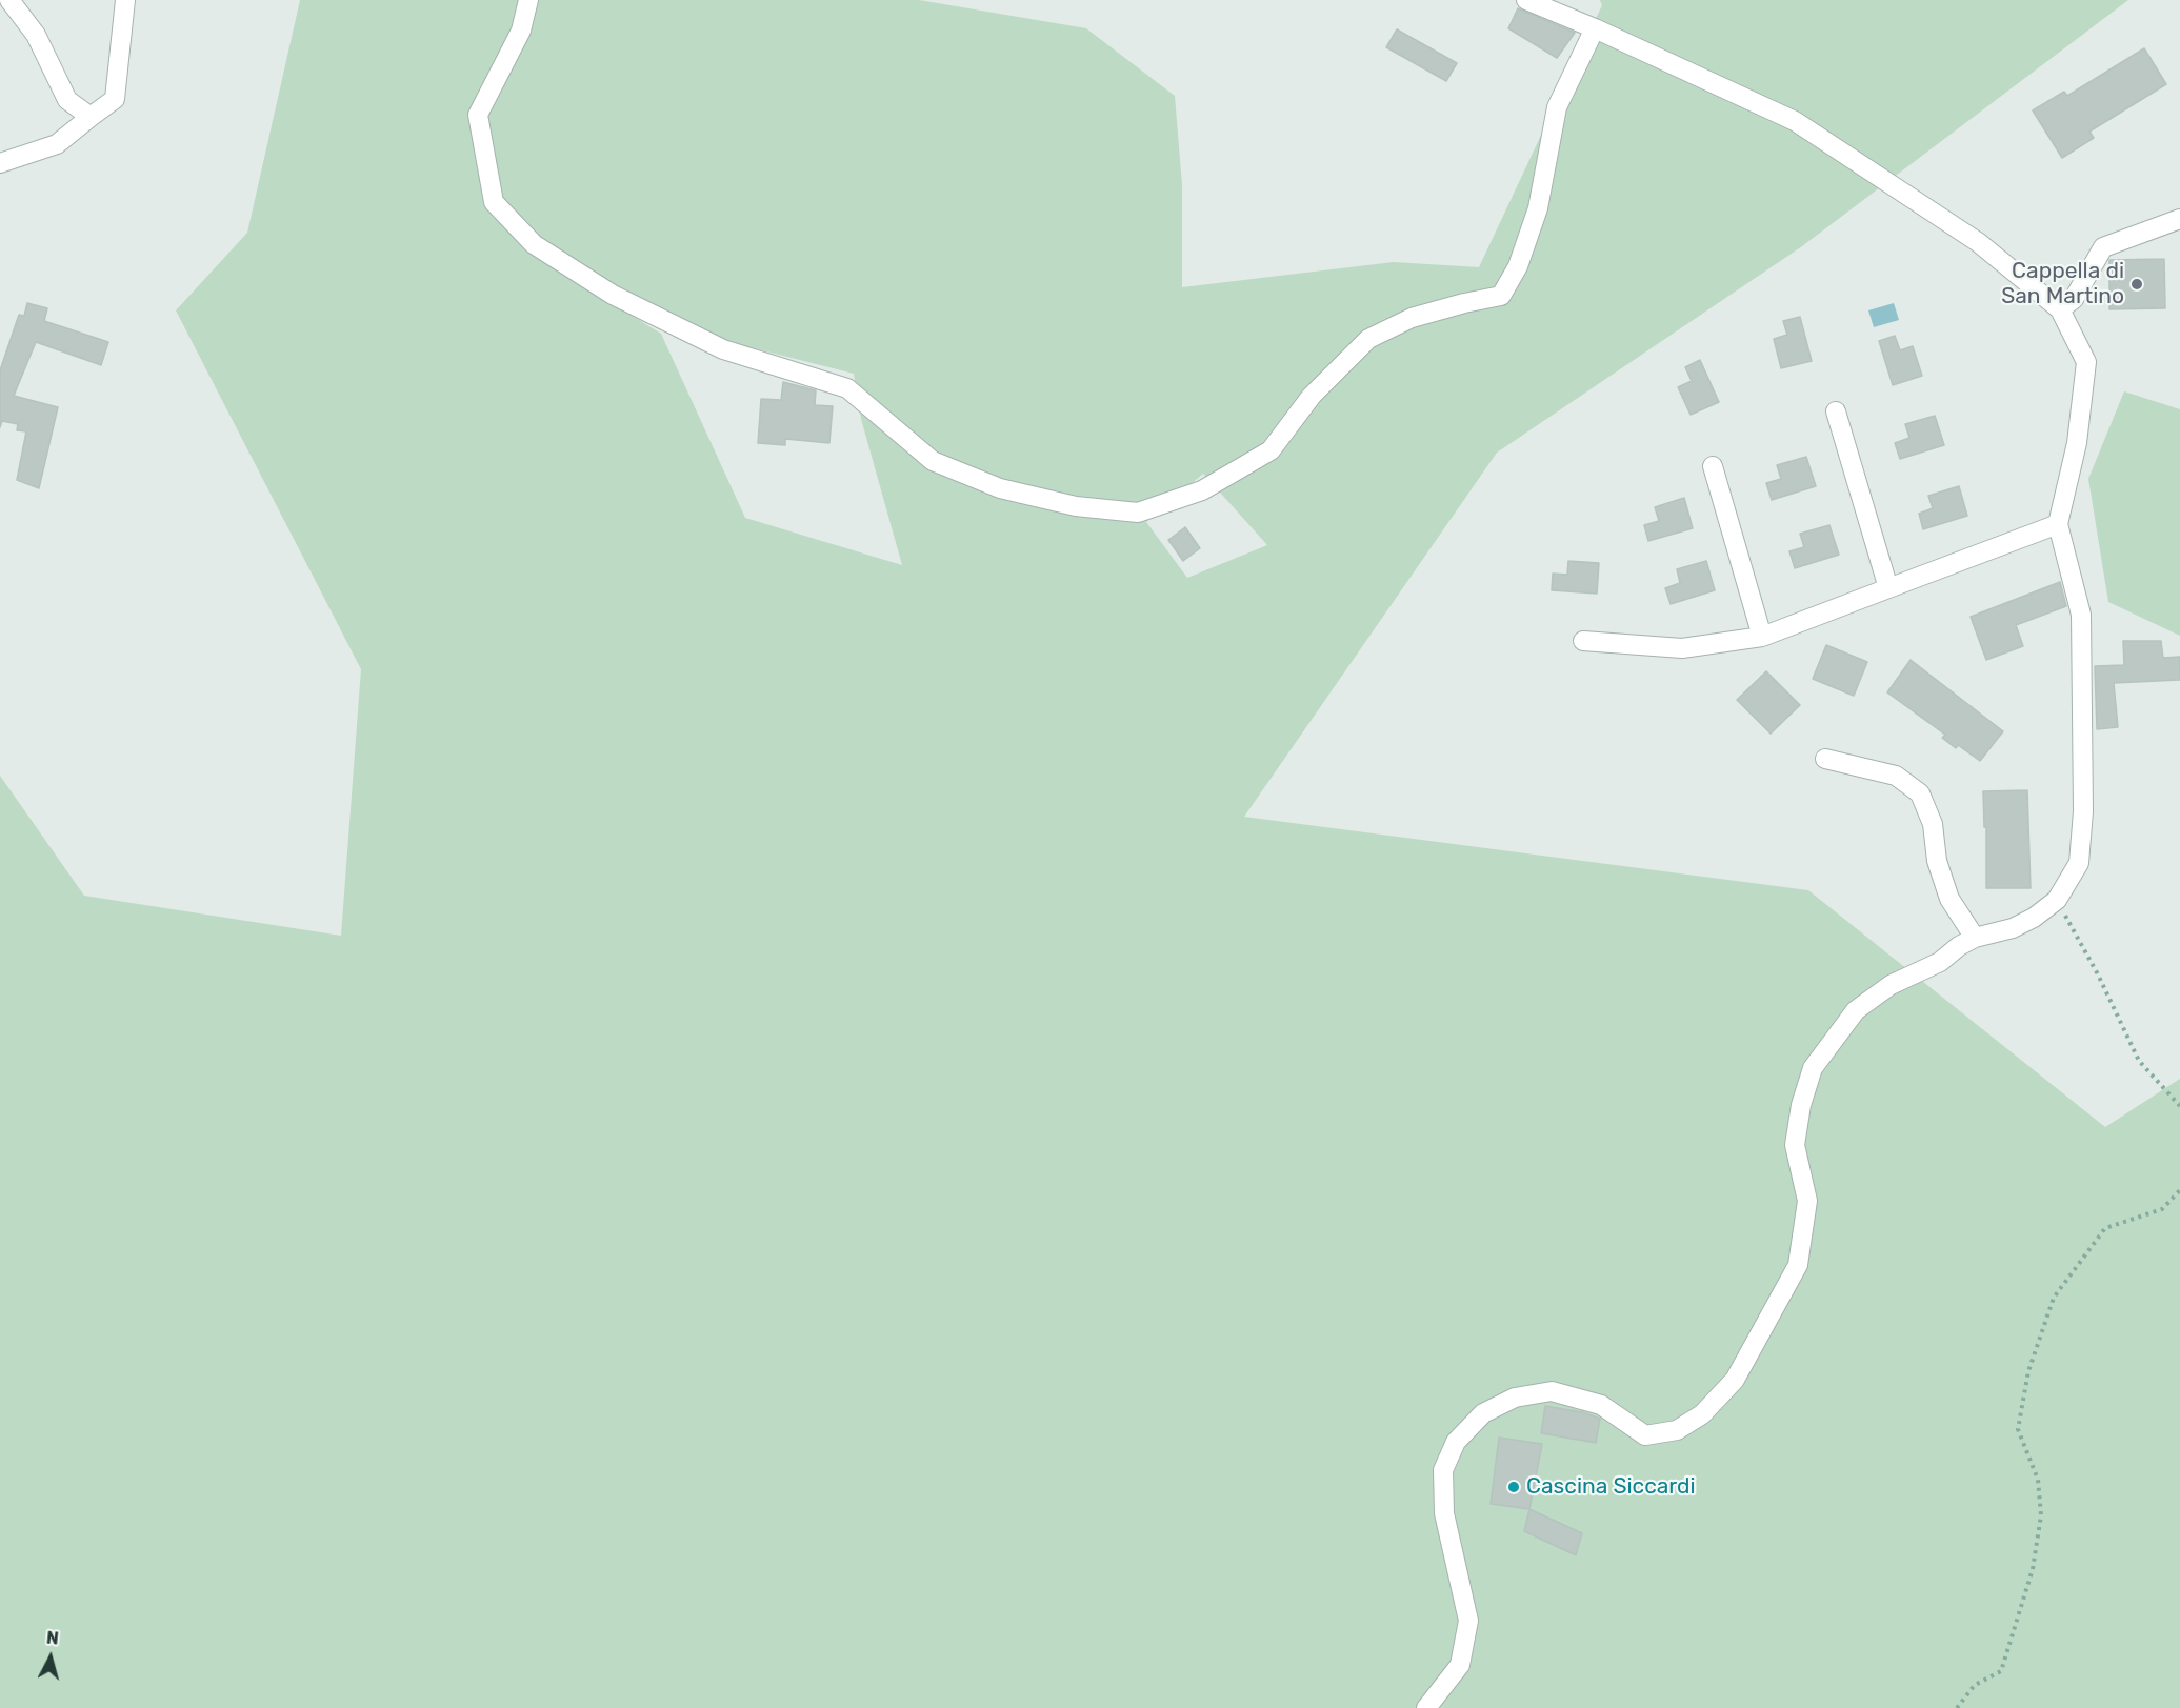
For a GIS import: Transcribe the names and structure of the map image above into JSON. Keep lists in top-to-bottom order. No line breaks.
{"places":["Cappella di San Martino","Cascina Siccardi"],"north":"top"}
